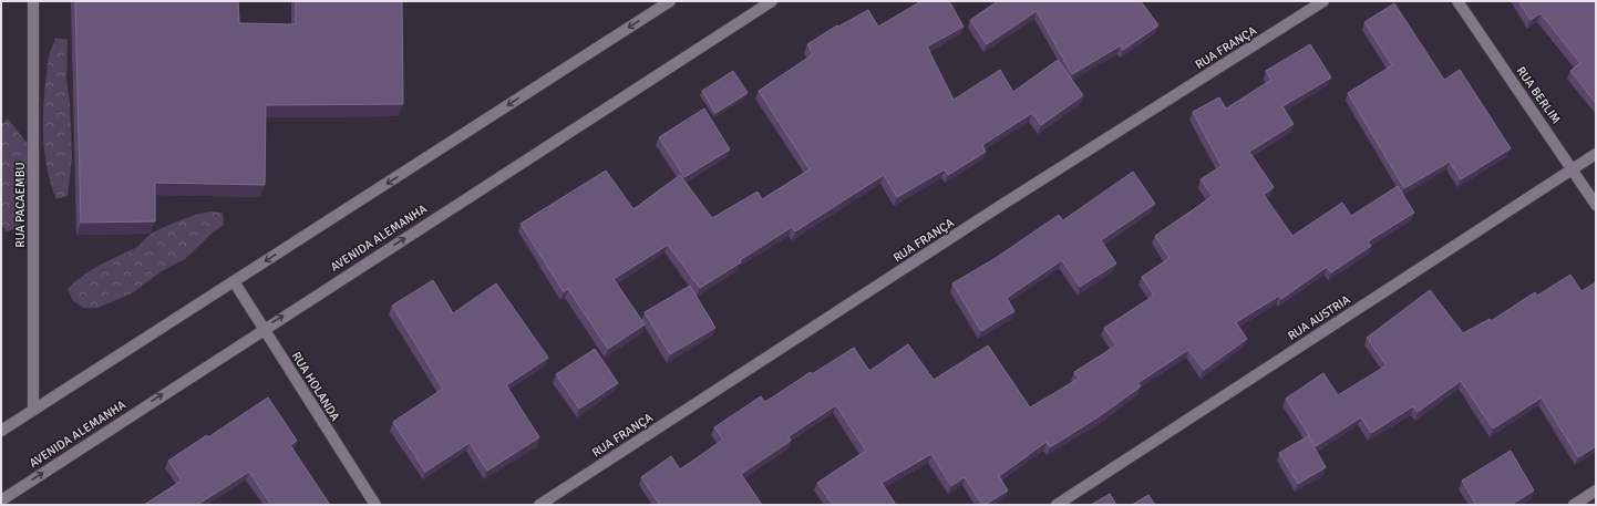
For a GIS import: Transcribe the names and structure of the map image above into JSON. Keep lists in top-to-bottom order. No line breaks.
{"streets":{"street":["RUA FRANÇA","RUA BERLIM","RUA PACAEMBU","AVENIDA ALEMANHA","RUA AUSTRIA","RUA HOLANDA"]},"crossings":[["RUA BERLIM","RUA AUSTRIA"],["AVENIDA ALEMANHA","RUA HOLANDA"]]}
